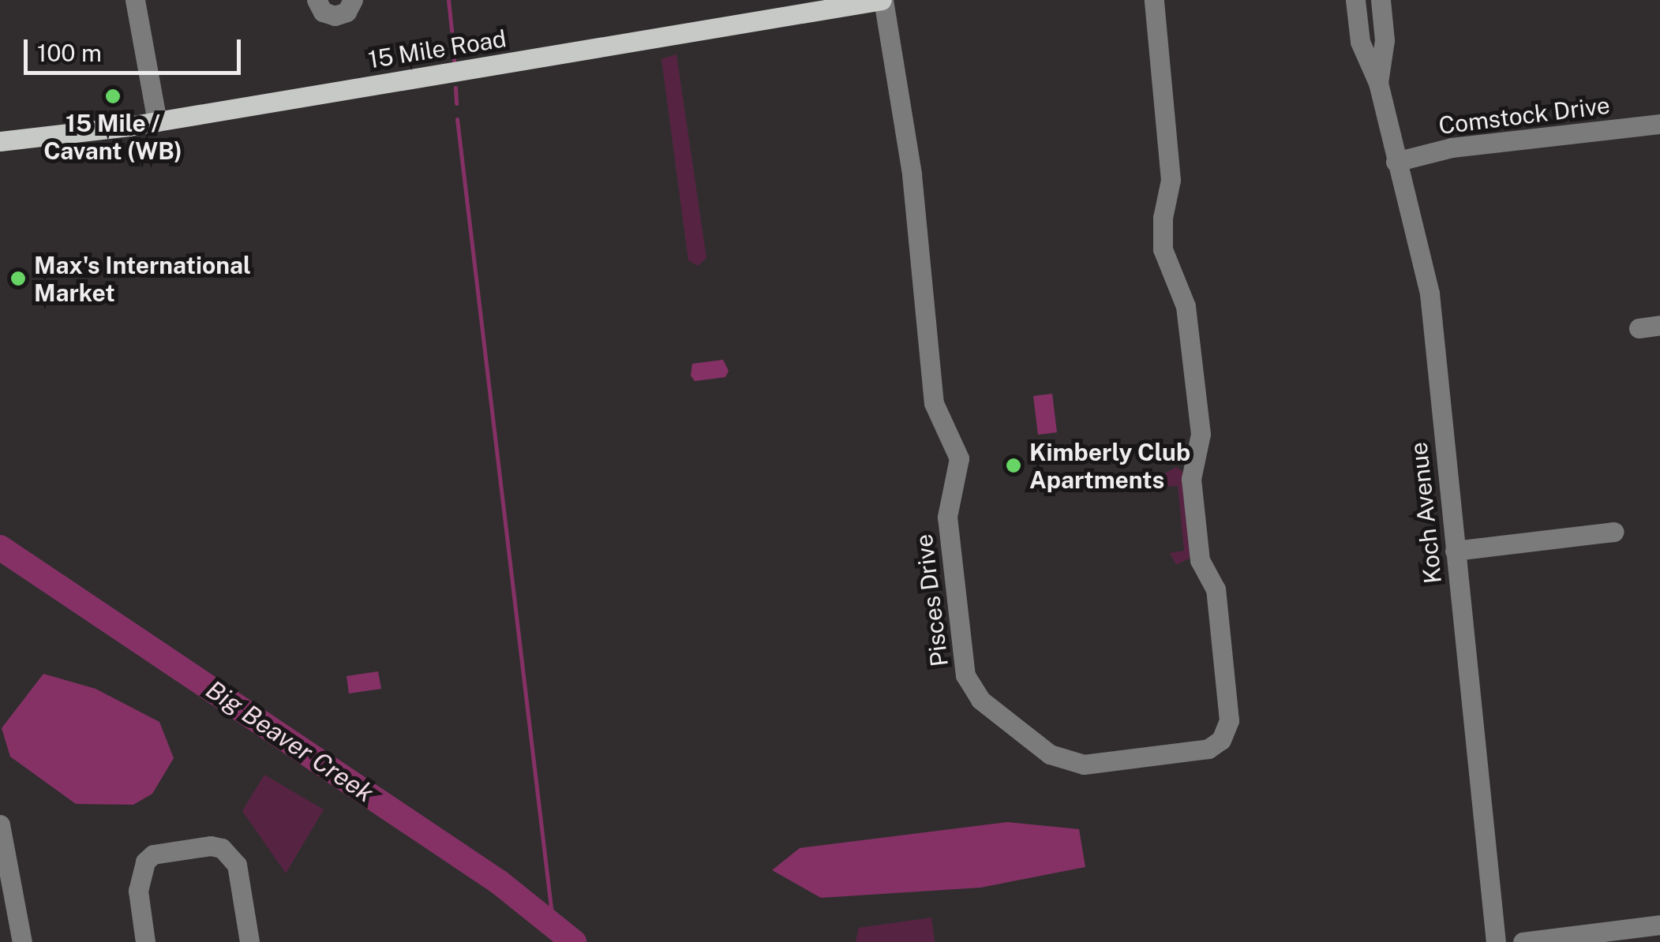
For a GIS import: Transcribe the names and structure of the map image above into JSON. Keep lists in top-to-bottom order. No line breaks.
{"streets":{"main road":["15 Mile Road"],"street":["Comstock Drive","Koch Avenue","Pisces Drive"]},"crossings":[["15 Mile Road","Pisces Drive"],["Comstock Drive","Koch Avenue"]],"water":["Big Beaver Creek"],"places":["15 Mile / Cavant (WB)","Max's International Market","Kimberly Club Apartments"],"scale_bar":"100 m"}
